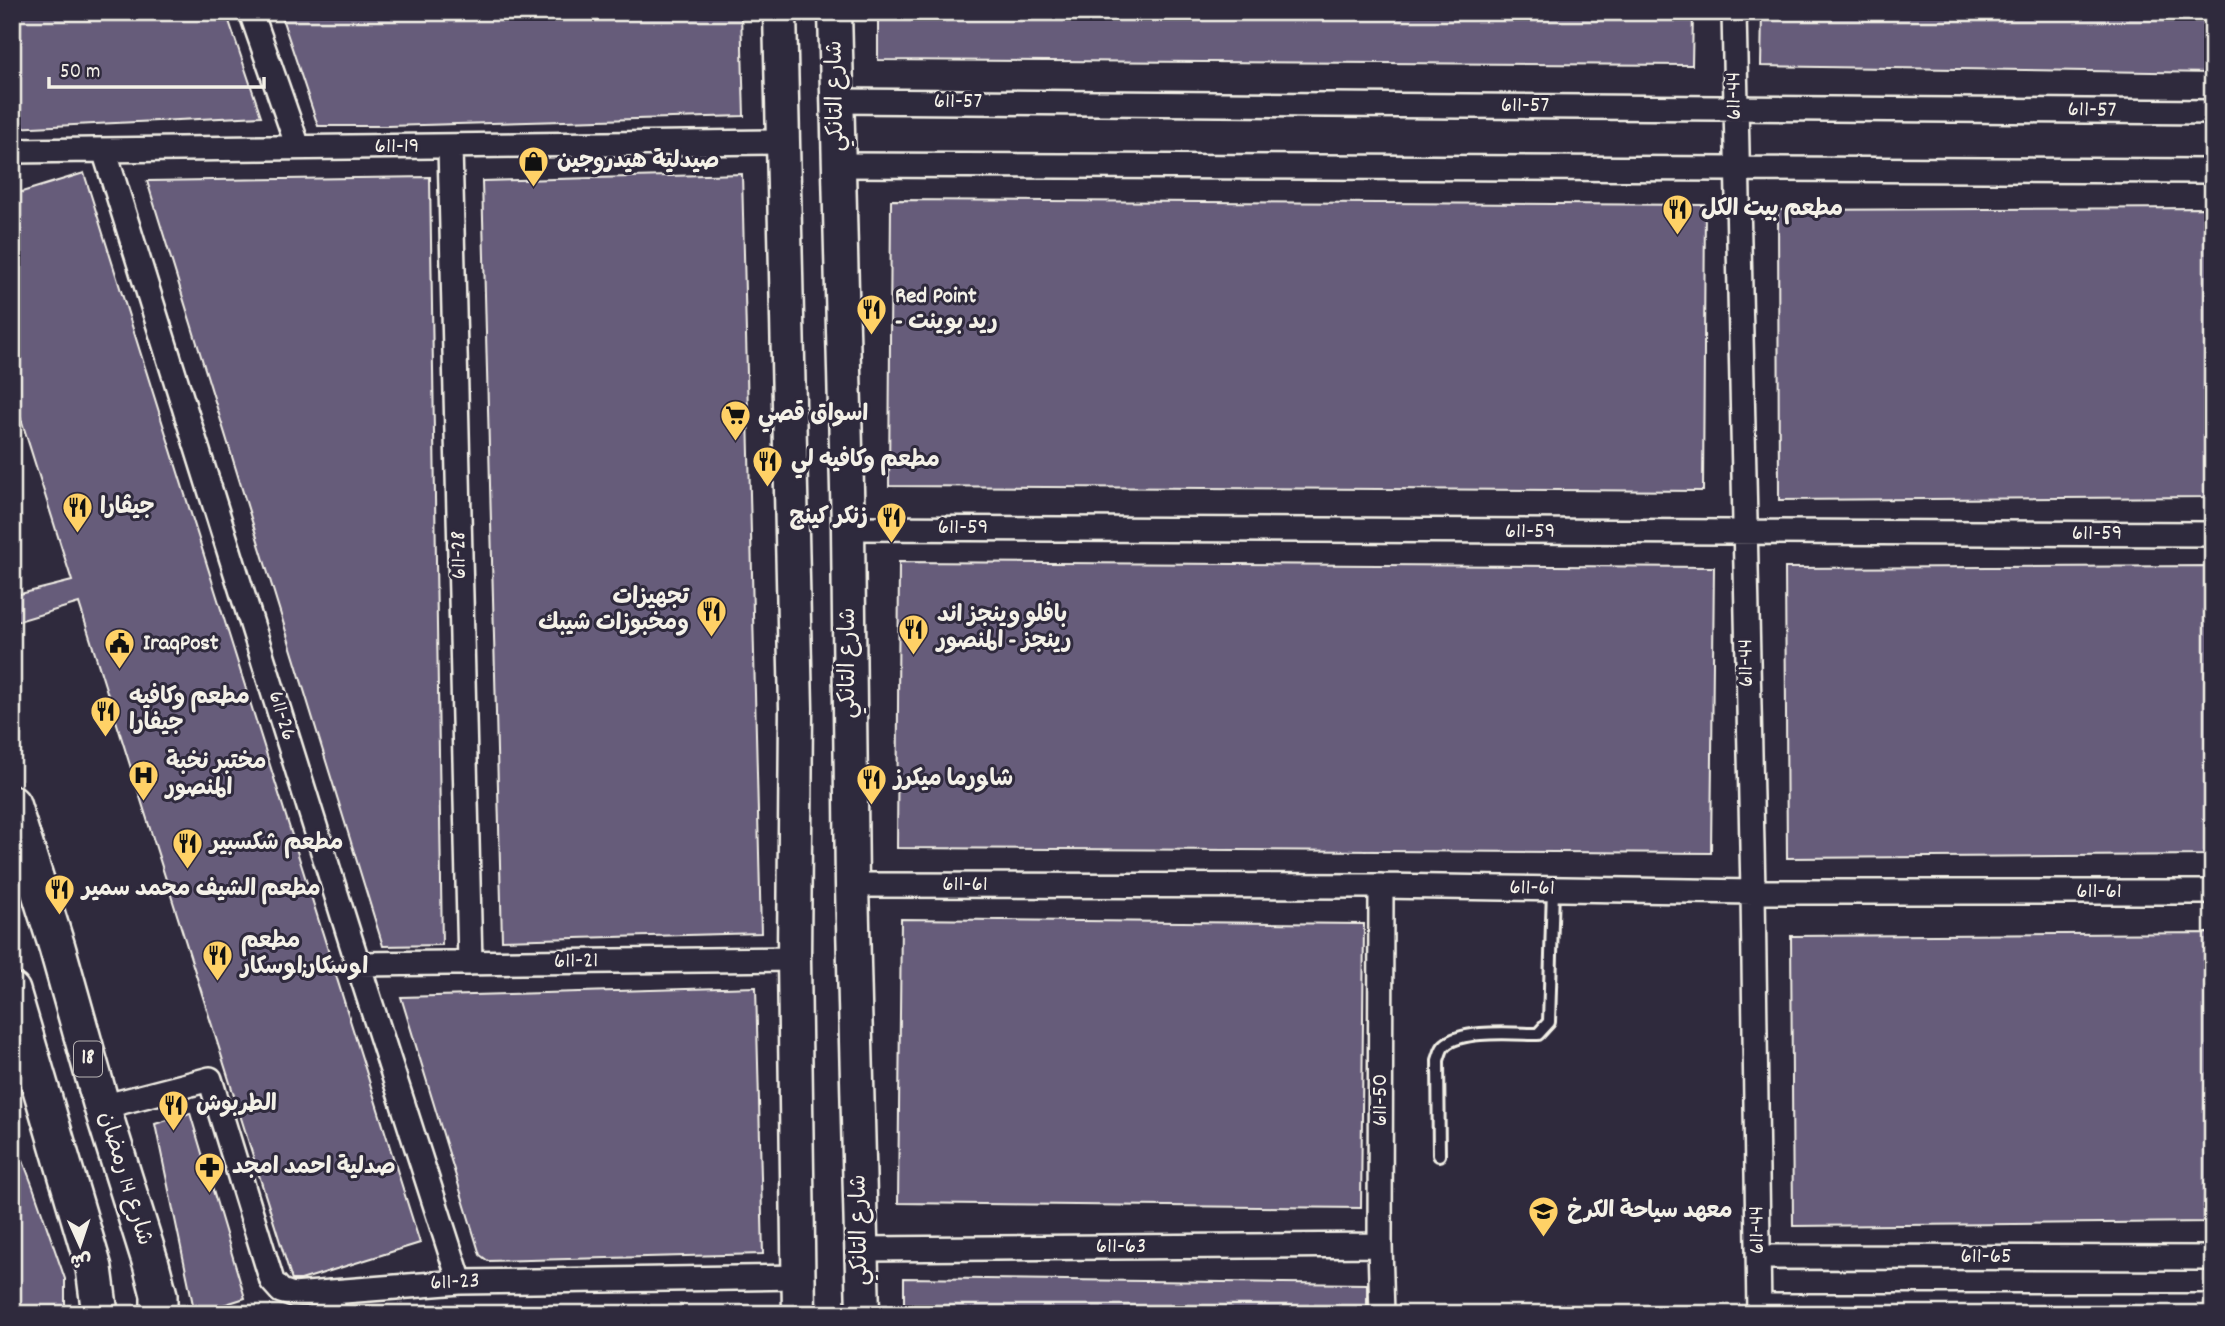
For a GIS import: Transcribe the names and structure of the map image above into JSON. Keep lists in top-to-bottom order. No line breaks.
{"streets":{"main road":["18","شارع 14 رمضان"],"street":["شارع التانكي","611-44","611-57","611-19","611-59","611-28","611-26","611-61","611-21","611-50","611-63","611-65","611-23"]},"crossings":[["شارع التانكي","611-57"],["شارع التانكي","611-59"],["شارع التانكي","611-61"],["شارع التانكي","611-63"],["611-44","611-57"],["611-44","611-59"],["611-44","611-61"],["611-44","611-65"],["611-19","611-28"],["611-19","611-26"],["611-28","611-21"],["611-26","611-21"],["611-26","611-23"],["611-61","611-50"],["611-50","611-63"],["شارع 14 رمضان","611-23"]],"places":{"shop":["صيدلية هيدروجين"],"restaurant":["مطعم بيت الكل","Red Point - ريد بوينت","مطعم وكافيه لي","جيڤارا","زنكر كينج","تجهيزات ومخبوزات شيبك","بافلو وينجز اند رينجز - المنصور","مطعم وكافيه جيفارا","شاورما ميكرز","مطعم شكسبير","مطعم الشيف محمد سمير","مطعم اوسكار;اوسكار","الطربوش"],"supermarket":["اسواق قصي"],"public building":["IraqPost"],"hospital":["مختبر نخبة المنصور"],"pharmacy":["صدلية احمد امجد"],"school or university":["معهد سياحة الكرخ"]},"scale_bar":"50 m","north":"bottom"}
